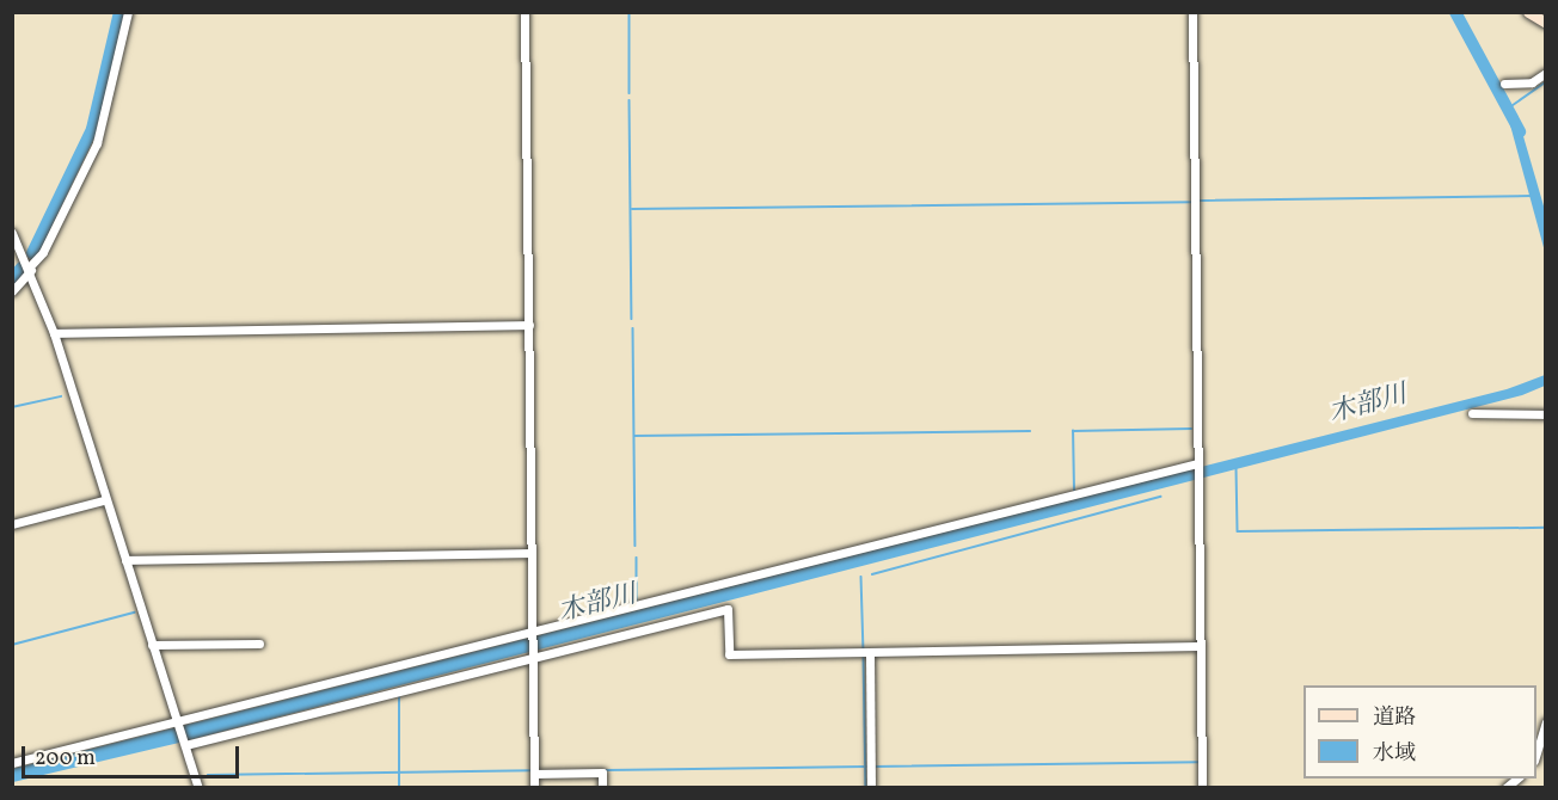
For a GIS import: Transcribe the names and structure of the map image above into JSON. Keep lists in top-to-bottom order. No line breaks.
{"water":["木部川"],"legend":["道路","水域"],"scale_bar":"200 m"}
